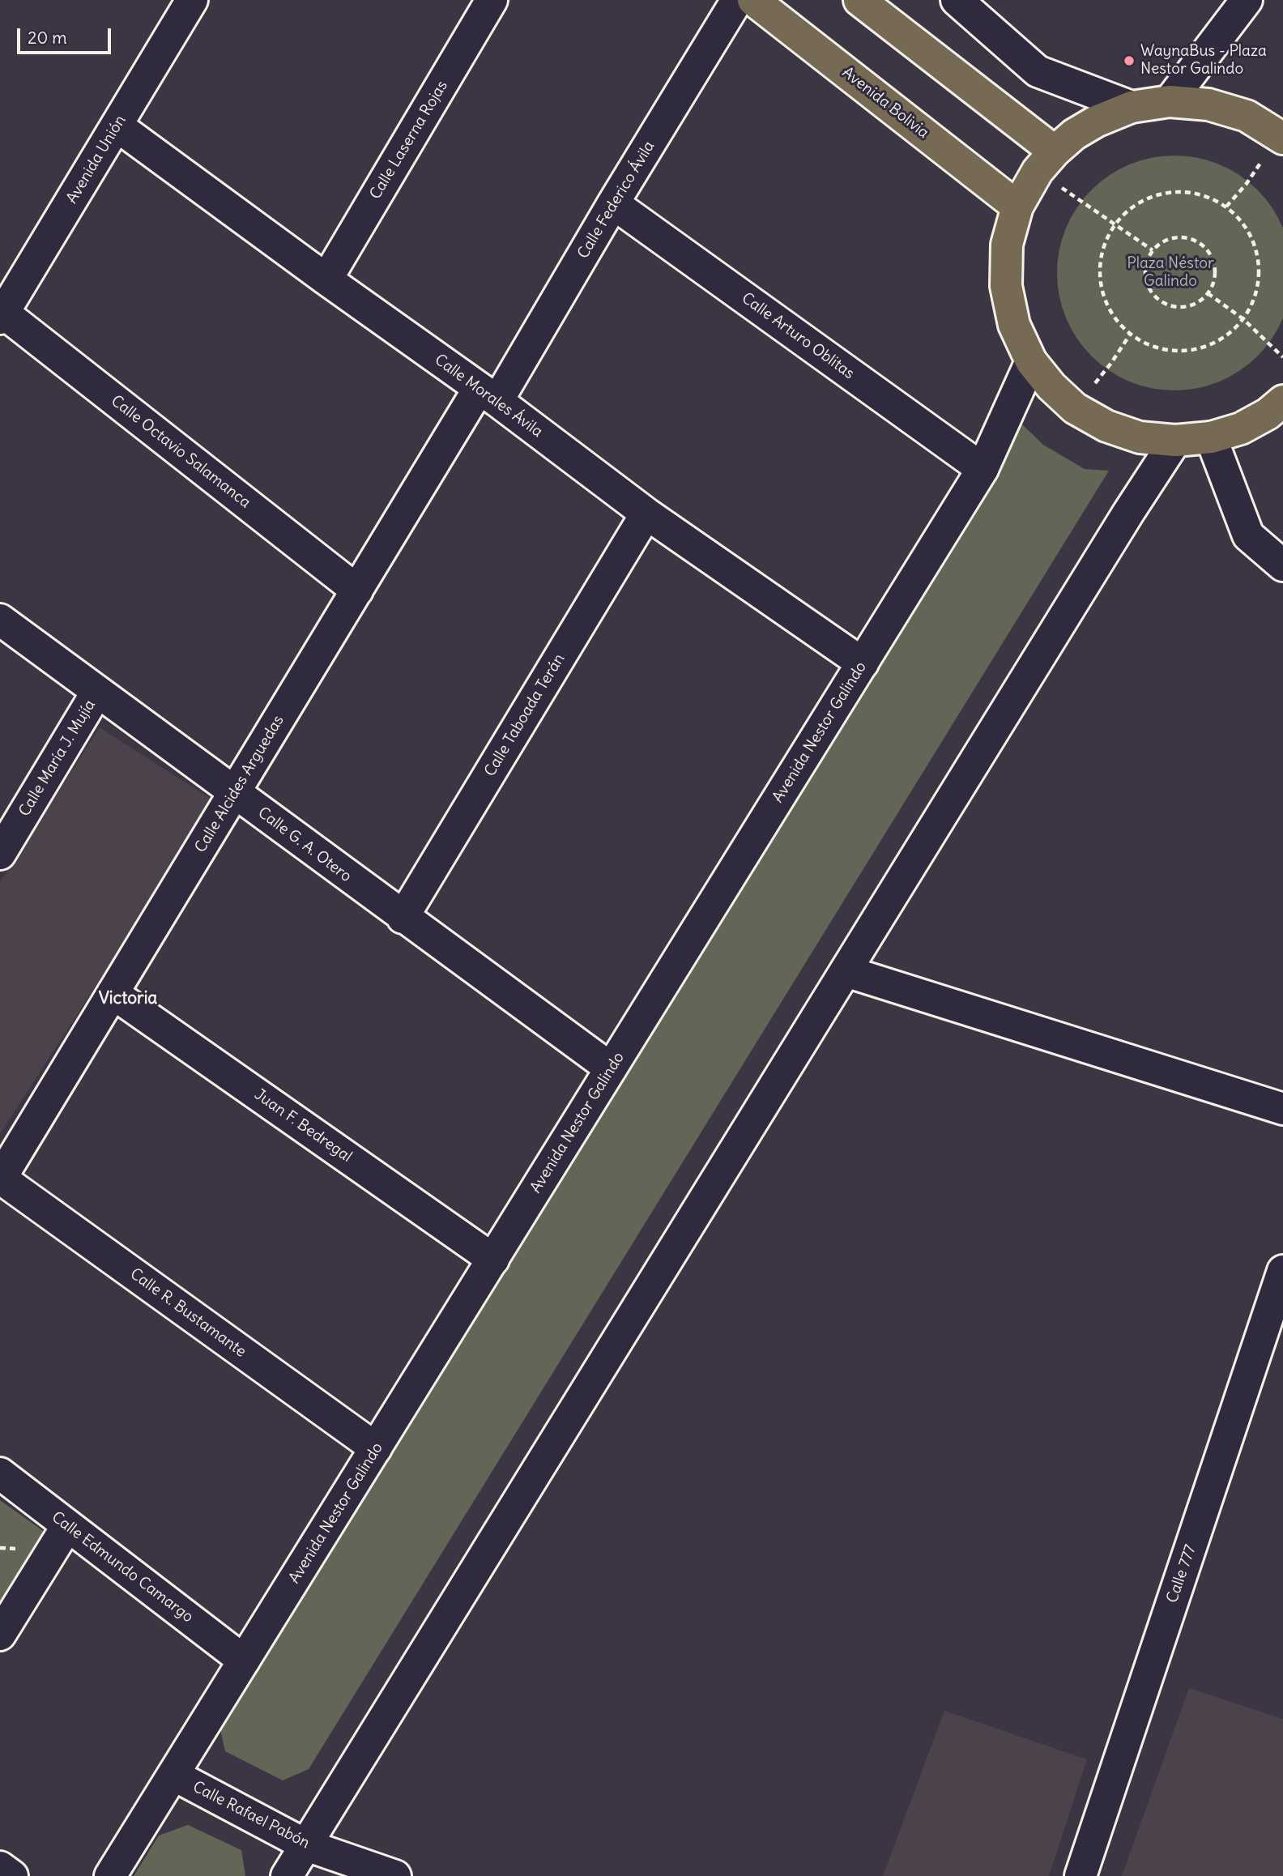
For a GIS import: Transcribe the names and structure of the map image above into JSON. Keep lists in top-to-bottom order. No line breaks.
{"streets":{"main road":["Avenida Bolivia"],"street":["Calle Laserna Rojas","Avenida Unión","Calle Federico Ávila","Calle Arturo Oblitas","Calle Morales Ávila","Calle Octavio Salamanca","Calle Taboada Terán","Avenida Nestor Galindo","Calle María J. Mujía","Calle Alcides Arguedas","Calle G. A. Otero","Juan F. Bedregal","Calle R. Bustamante","Calle Edmundo Camargo","Calle 777","Calle Rafael Pabón"]},"crossings":[["Calle Laserna Rojas","Calle Morales Ávila"],["Avenida Unión","Calle Morales Ávila"],["Avenida Unión","Calle Octavio Salamanca"],["Calle Federico Ávila","Calle Arturo Oblitas"],["Calle Federico Ávila","Calle Morales Ávila"],["Calle Federico Ávila","Calle Alcides Arguedas"],["Calle Arturo Oblitas","Avenida Nestor Galindo"],["Calle Morales Ávila","Calle Taboada Terán"],["Calle Morales Ávila","Avenida Nestor Galindo"],["Calle Morales Ávila","Calle Alcides Arguedas"],["Calle Octavio Salamanca","Calle Alcides Arguedas"],["Calle Taboada Terán","Calle G. A. Otero"],["Avenida Nestor Galindo","Calle G. A. Otero"],["Avenida Nestor Galindo","Juan F. Bedregal"],["Avenida Nestor Galindo","Calle R. Bustamante"],["Avenida Nestor Galindo","Calle Edmundo Camargo"],["Avenida Nestor Galindo","Calle Rafael Pabón"],["Calle María J. Mujía","Calle G. A. Otero"],["Calle Alcides Arguedas","Calle G. A. Otero"],["Calle Alcides Arguedas","Juan F. Bedregal"],["Calle Alcides Arguedas","Calle R. Bustamante"]],"districts":["Victoria"],"parks":["Plaza Néstor Galindo"],"places":["WaynaBus - Plaza Nestor Galindo"],"scale_bar":"20 m"}
